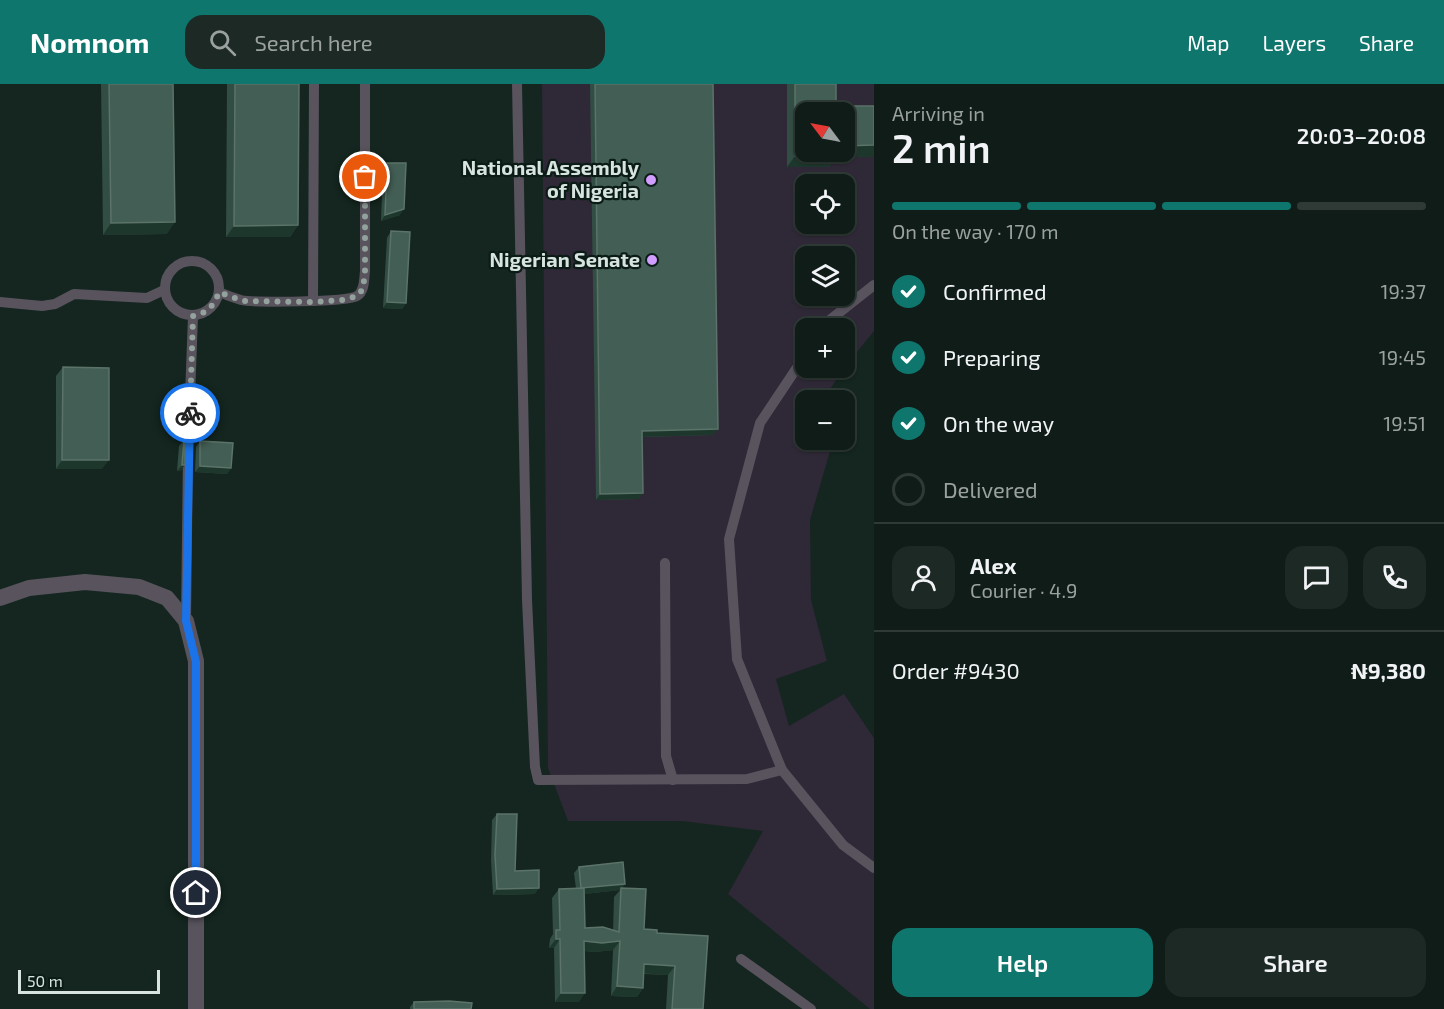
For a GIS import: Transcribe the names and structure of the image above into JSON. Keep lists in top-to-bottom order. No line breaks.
{"places":["National Assembly of Nigeria","Nigerian Senate"],"scale_bar":"50 m","north":"top left","page":{"header":"Nomnom","search":"Search here","nav":["Map","Layers","Share"],"heading":["2 min","Arriving in","20:03–20:08"],"panel":["Alex","Courier · 4.9","Order #9430","₦9,380"],"map_buttons":["+","−"],"bar":"On the way · 170 m","list":[["Confirmed","19:37"],["Preparing","19:45"],["On the way","19:51"],"Delivered"],"buttons":["Help","Share"],"scale":"50 m"}}
